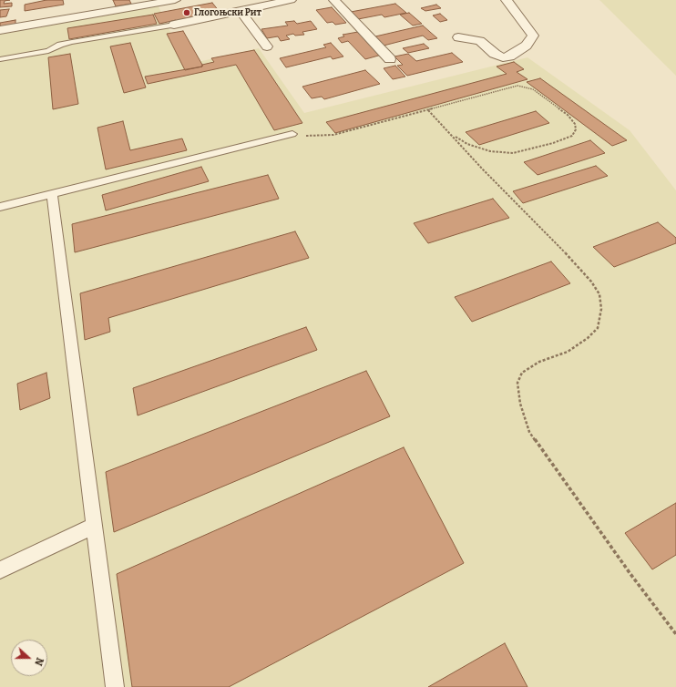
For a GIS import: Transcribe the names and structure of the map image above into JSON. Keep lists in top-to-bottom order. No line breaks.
{"places":["Глогоњски Рит"],"north":"right"}
